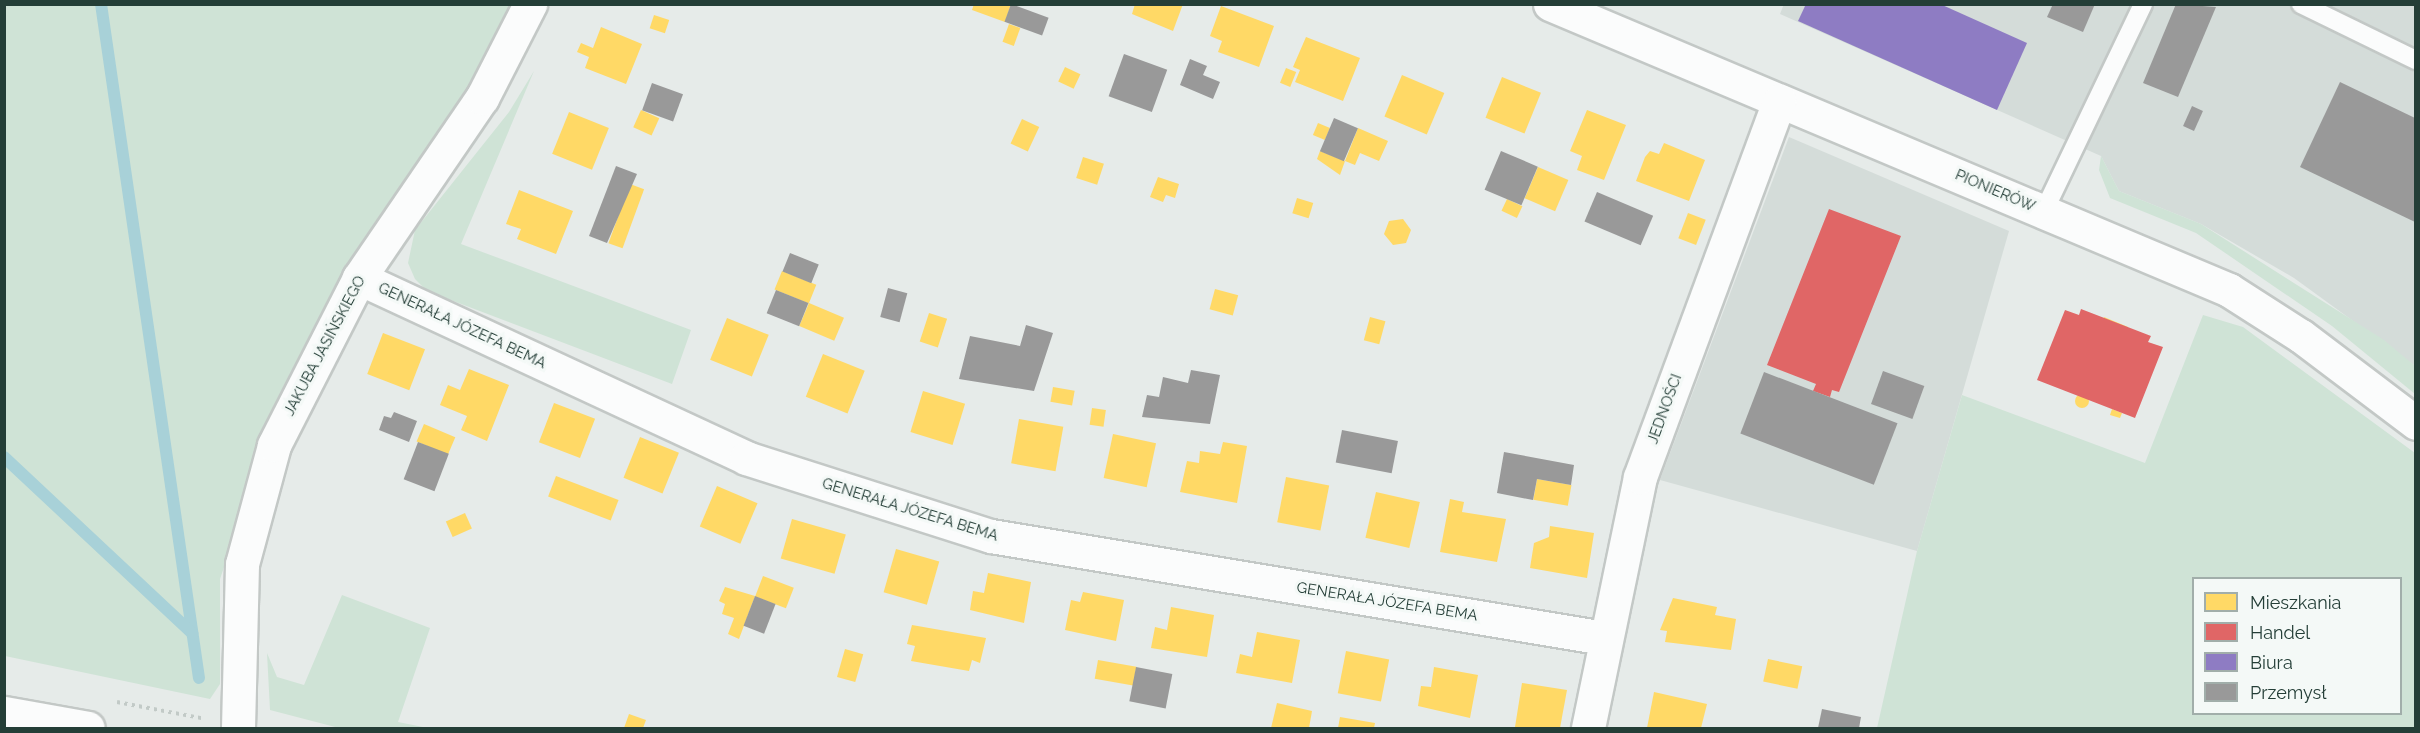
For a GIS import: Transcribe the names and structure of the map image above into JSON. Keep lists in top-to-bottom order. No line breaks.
{"streets":{"street":["PIONIERÓW","GENERAŁA JÓZEFA BEMA","JAKUBA JASIŃSKIEGO","JEDNOŚCI"]},"crossings":[["PIONIERÓW","JEDNOŚCI"],["GENERAŁA JÓZEFA BEMA","JAKUBA JASIŃSKIEGO"],["GENERAŁA JÓZEFA BEMA","JEDNOŚCI"]],"legend":["Mieszkania","Handel","Biura","Przemysł"]}
